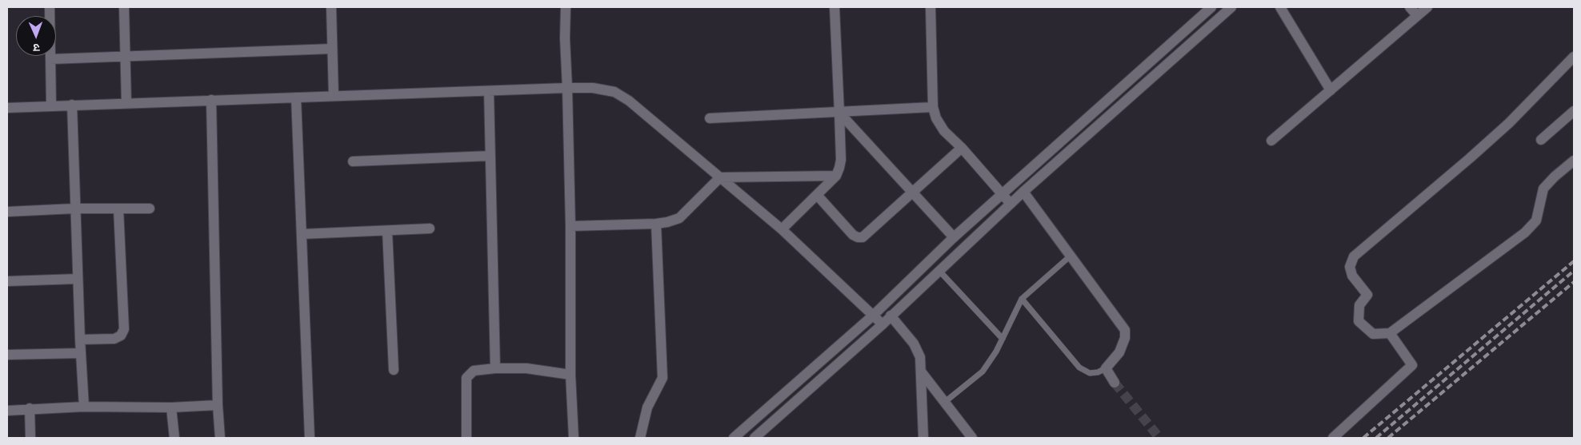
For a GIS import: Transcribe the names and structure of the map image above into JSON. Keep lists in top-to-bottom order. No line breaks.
{"north":"bottom"}
